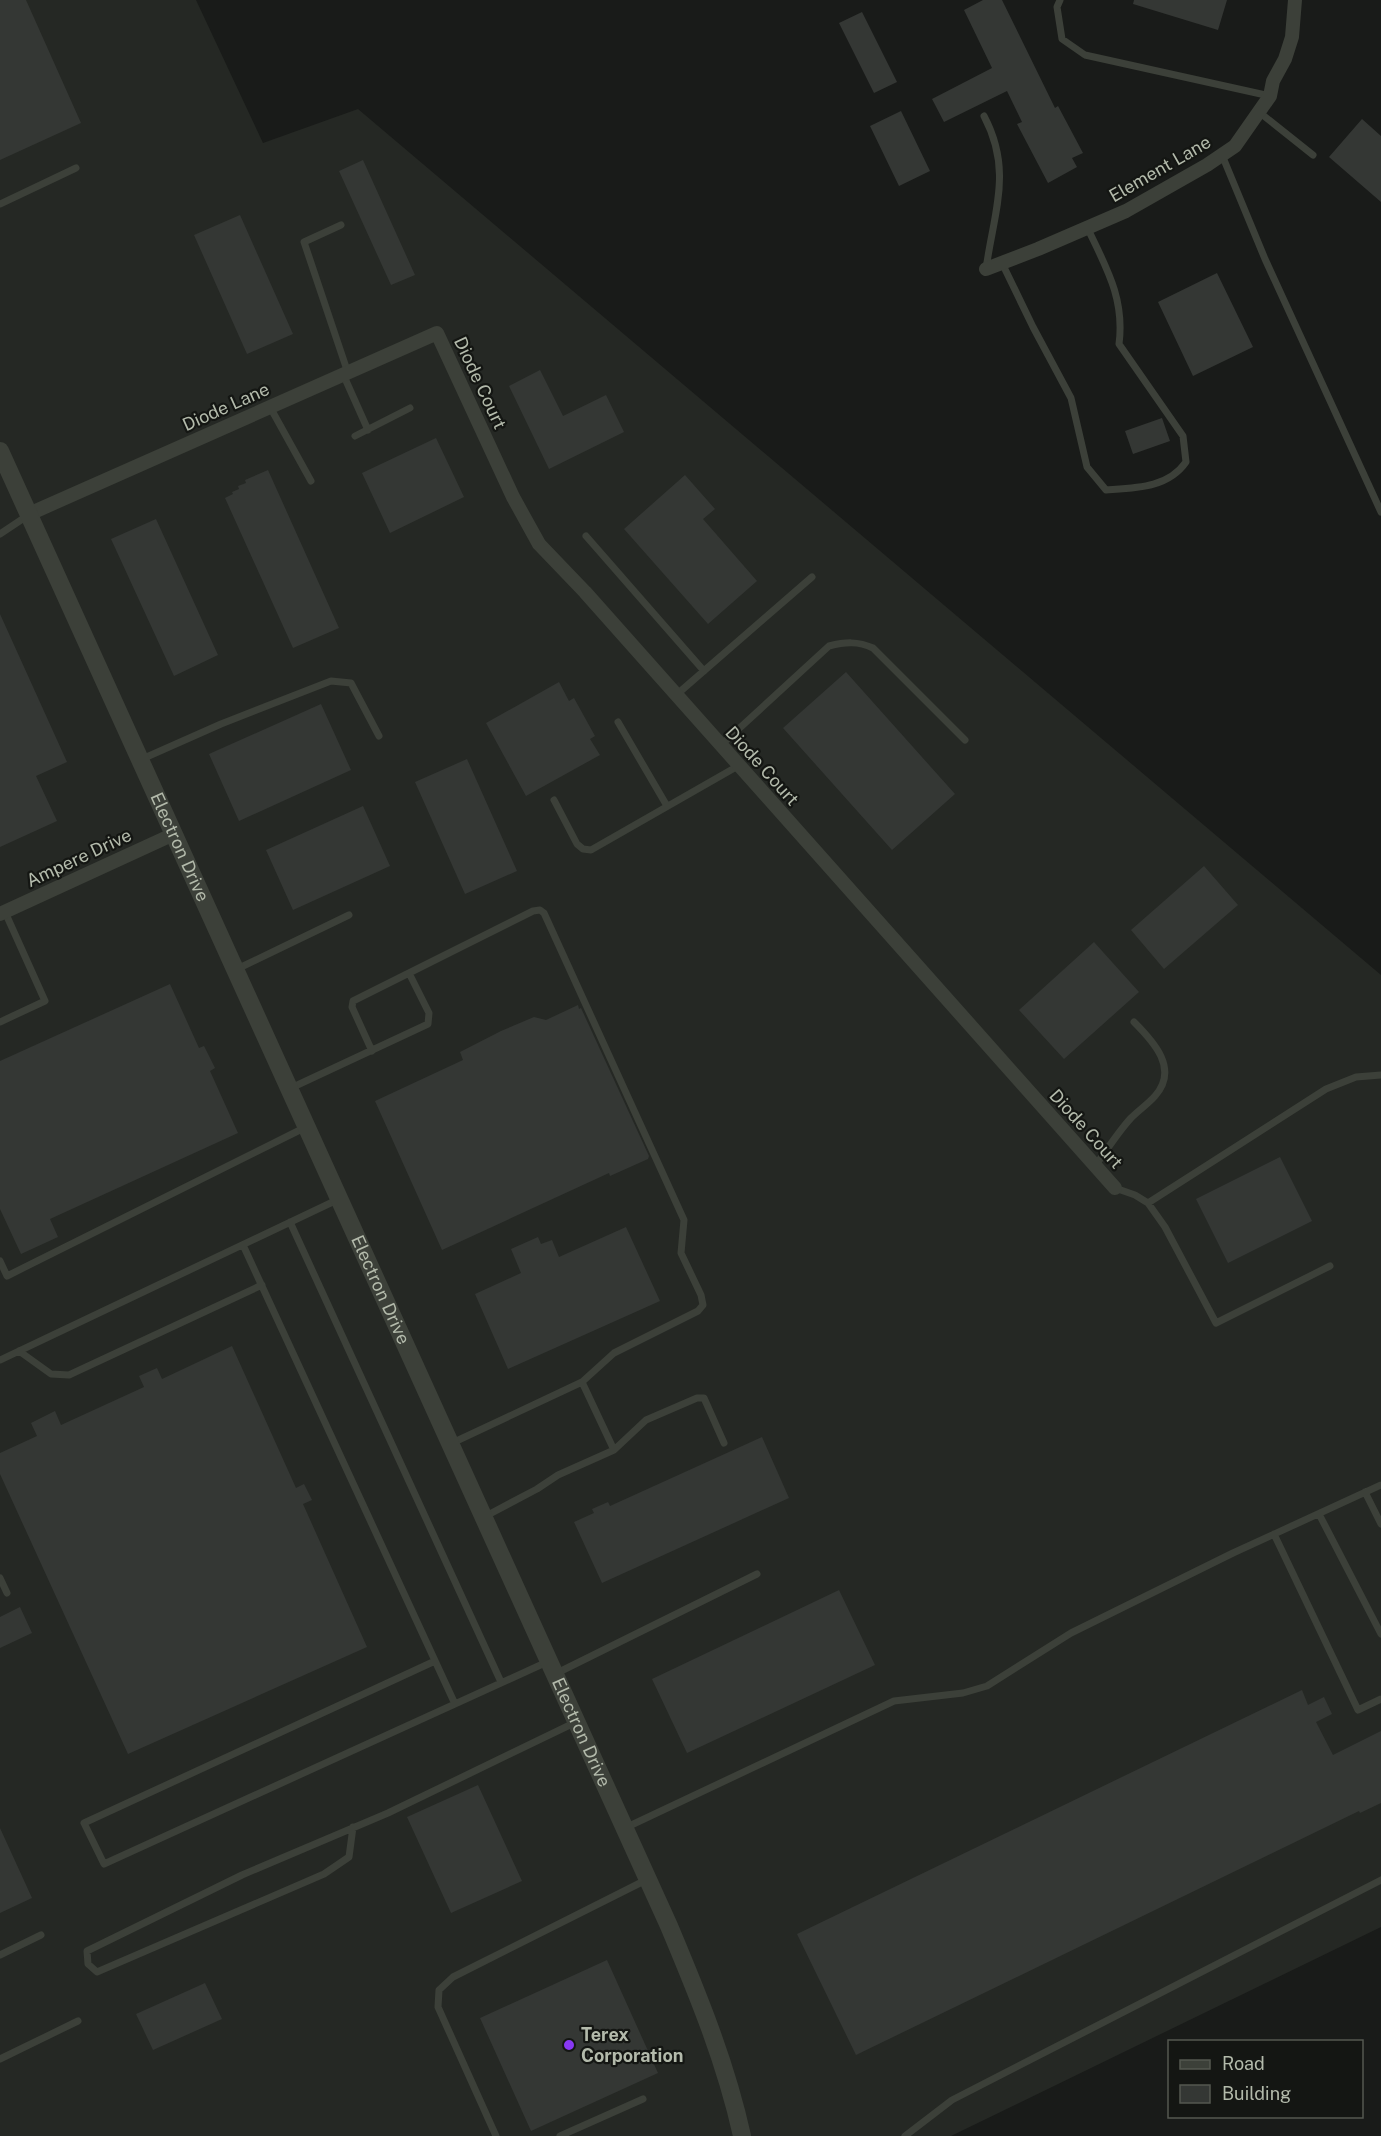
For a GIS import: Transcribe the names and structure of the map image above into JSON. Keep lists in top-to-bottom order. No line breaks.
{"streets":{"street":["Element Lane","Diode Court","Diode Lane","Electron Drive","Ampere Drive"]},"crossings":[["Diode Court","Diode Lane"],["Diode Lane","Electron Drive"],["Electron Drive","Ampere Drive"]],"places":["Terex Corporation"],"legend":["Road","Building"]}
